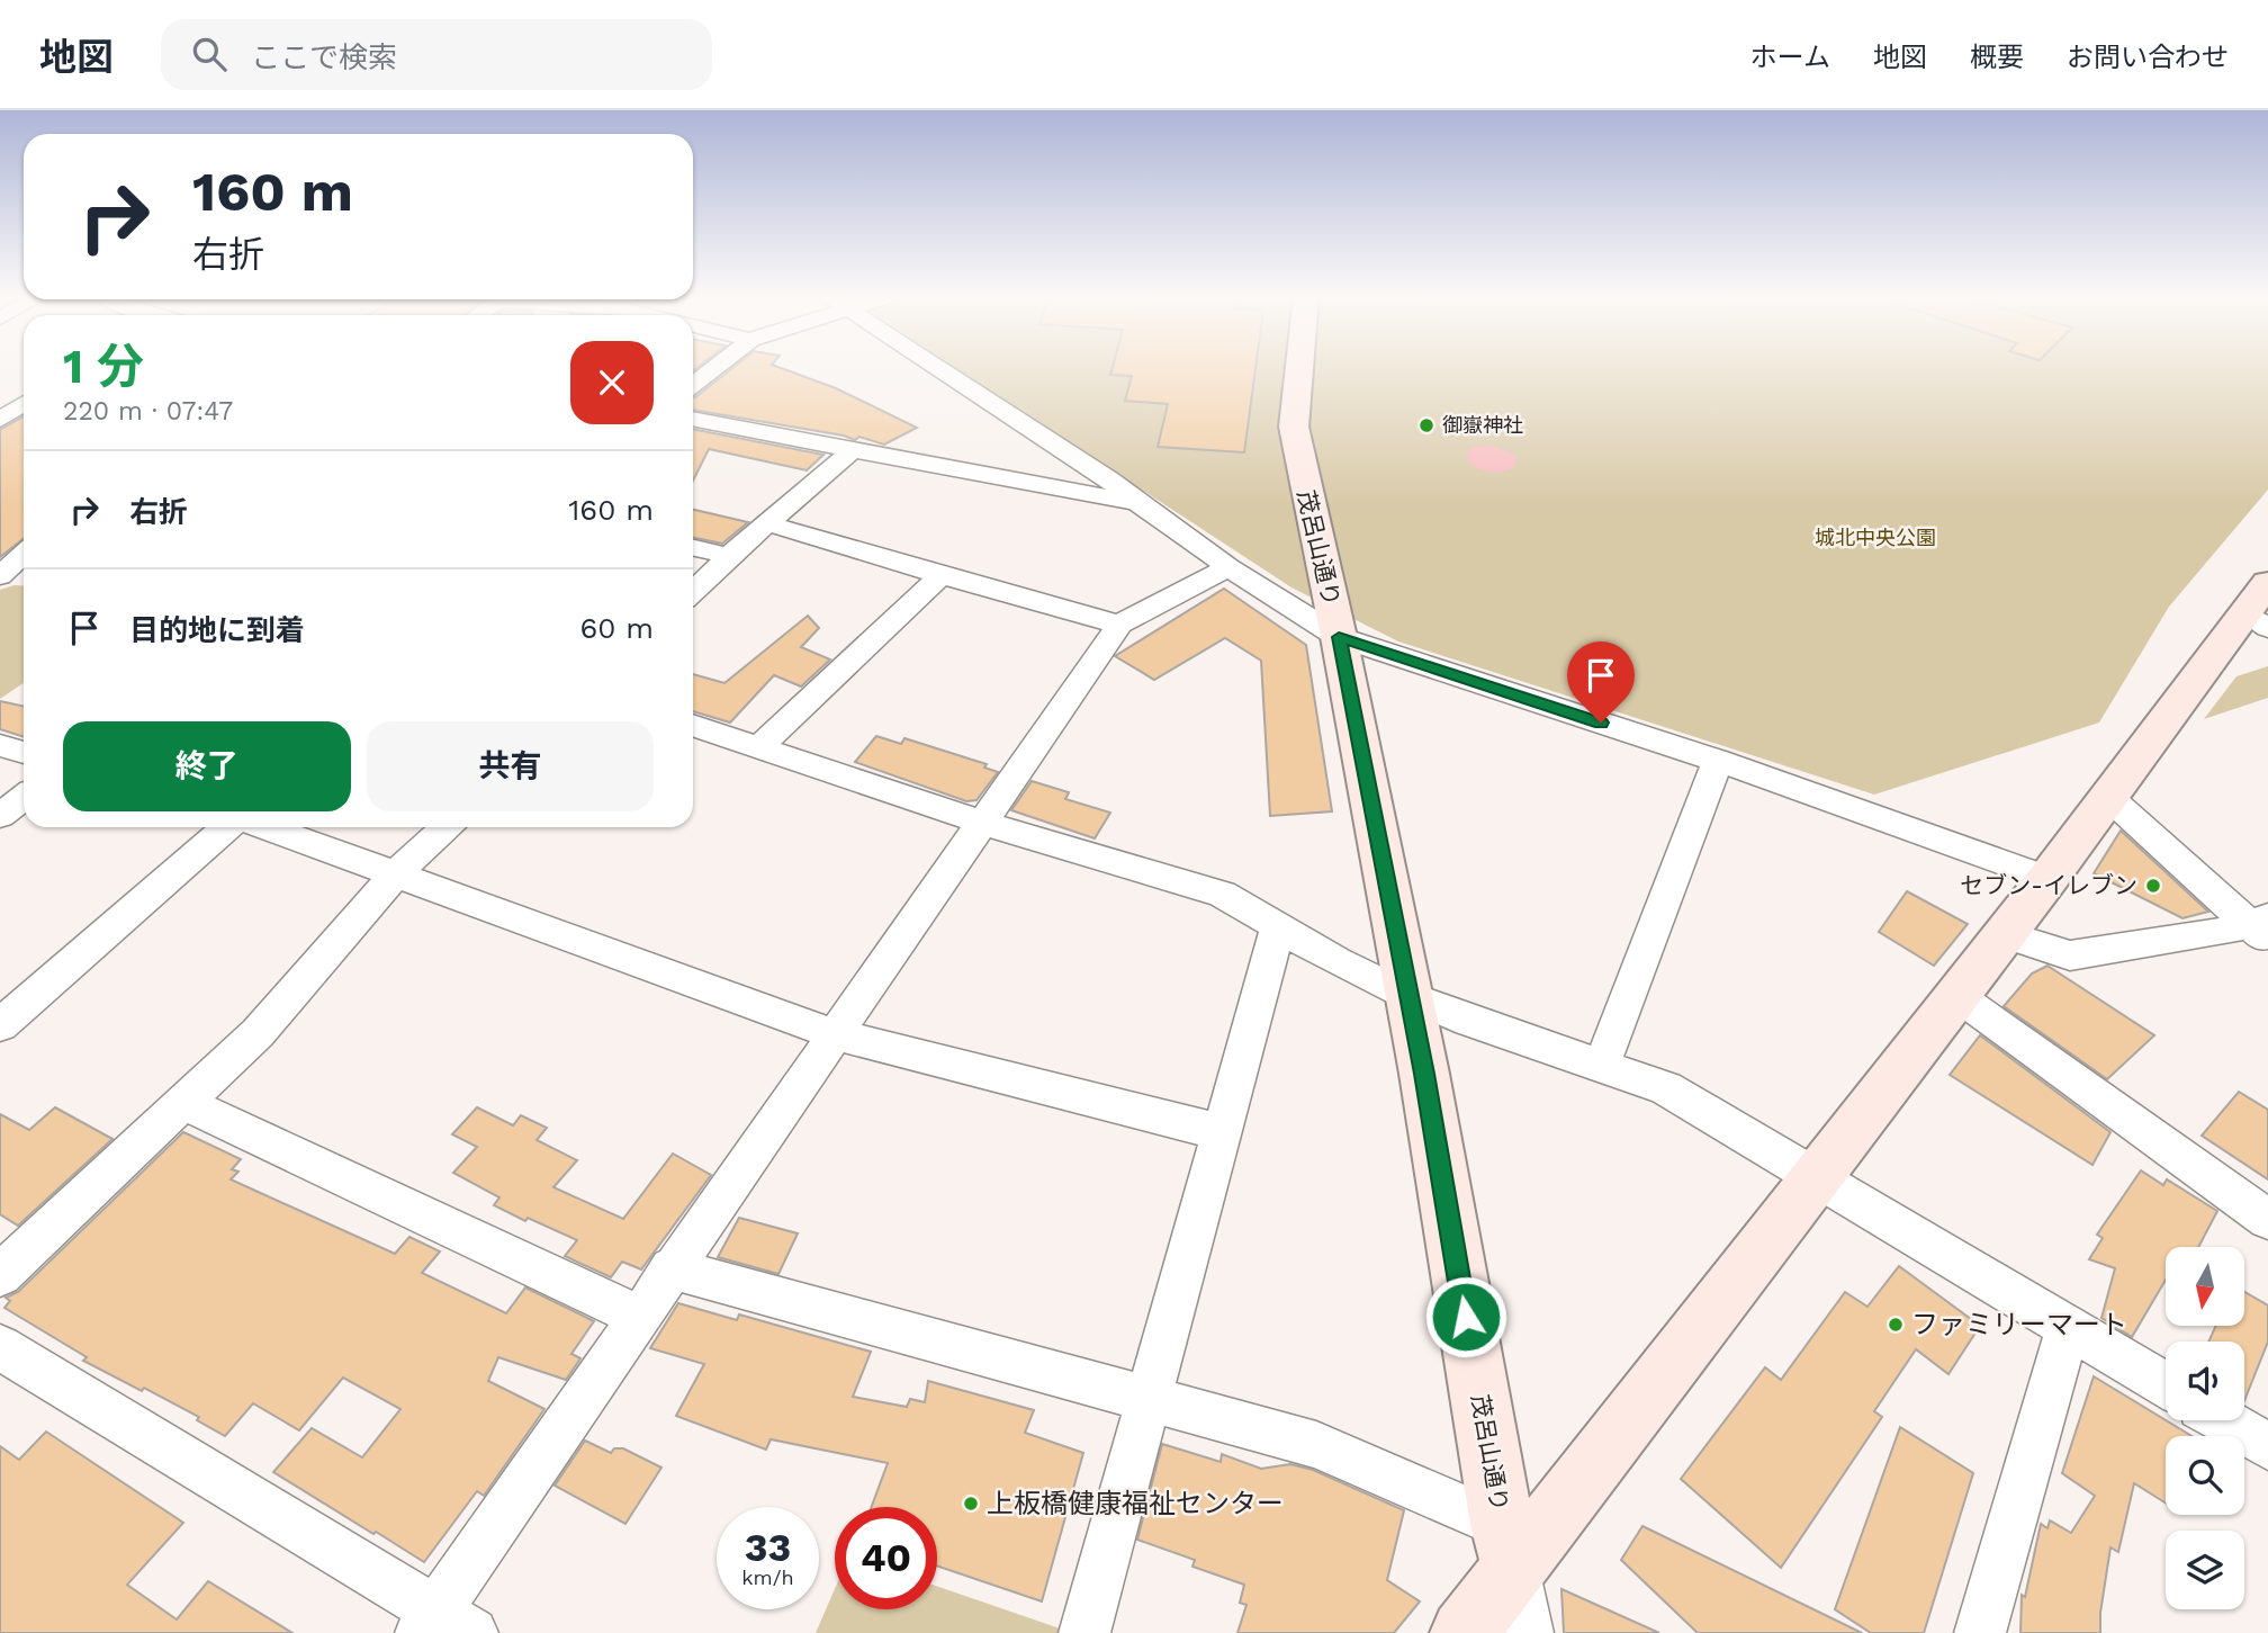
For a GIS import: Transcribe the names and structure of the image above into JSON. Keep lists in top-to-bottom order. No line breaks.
{"streets":{"street":["茂呂山通り"]},"parks":["城北中央公園"],"places":["御嶽神社","セブン-イレブン","ファミリーマート","上板橋健康福祉センター"],"north":"bottom","page":{"header":"地図","search":"ここで検索","nav":["ホーム","地図","概要","お問い合わせ"],"turn":["160 m","右折"],"heading":["1 分","220 m · 07:47"],"list":[{"name":"右折","value":"160 m"},{"name":"目的地に到着","value":"60 m"}],"buttons":["終了","共有"],"speed":"33 km/h","limit":"40"}}
